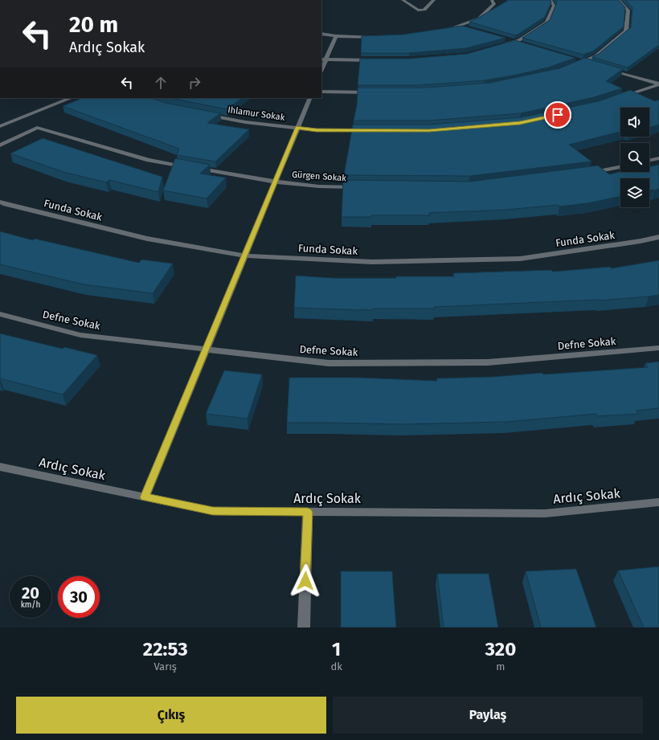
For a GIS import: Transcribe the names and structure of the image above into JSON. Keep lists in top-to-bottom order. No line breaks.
{"streets":{"street":["Ihlamur Sokak","Gürgen Sokak","Funda Sokak","Defne Sokak","Ardıç Sokak"]},"page":{"turn":["20 m","Ardıç Sokak"],"speed":"20 km/h","limit":"30","eta":["22:53","Varış","1","dk","320","m"],"buttons":["Çıkış","Paylaş"]}}
